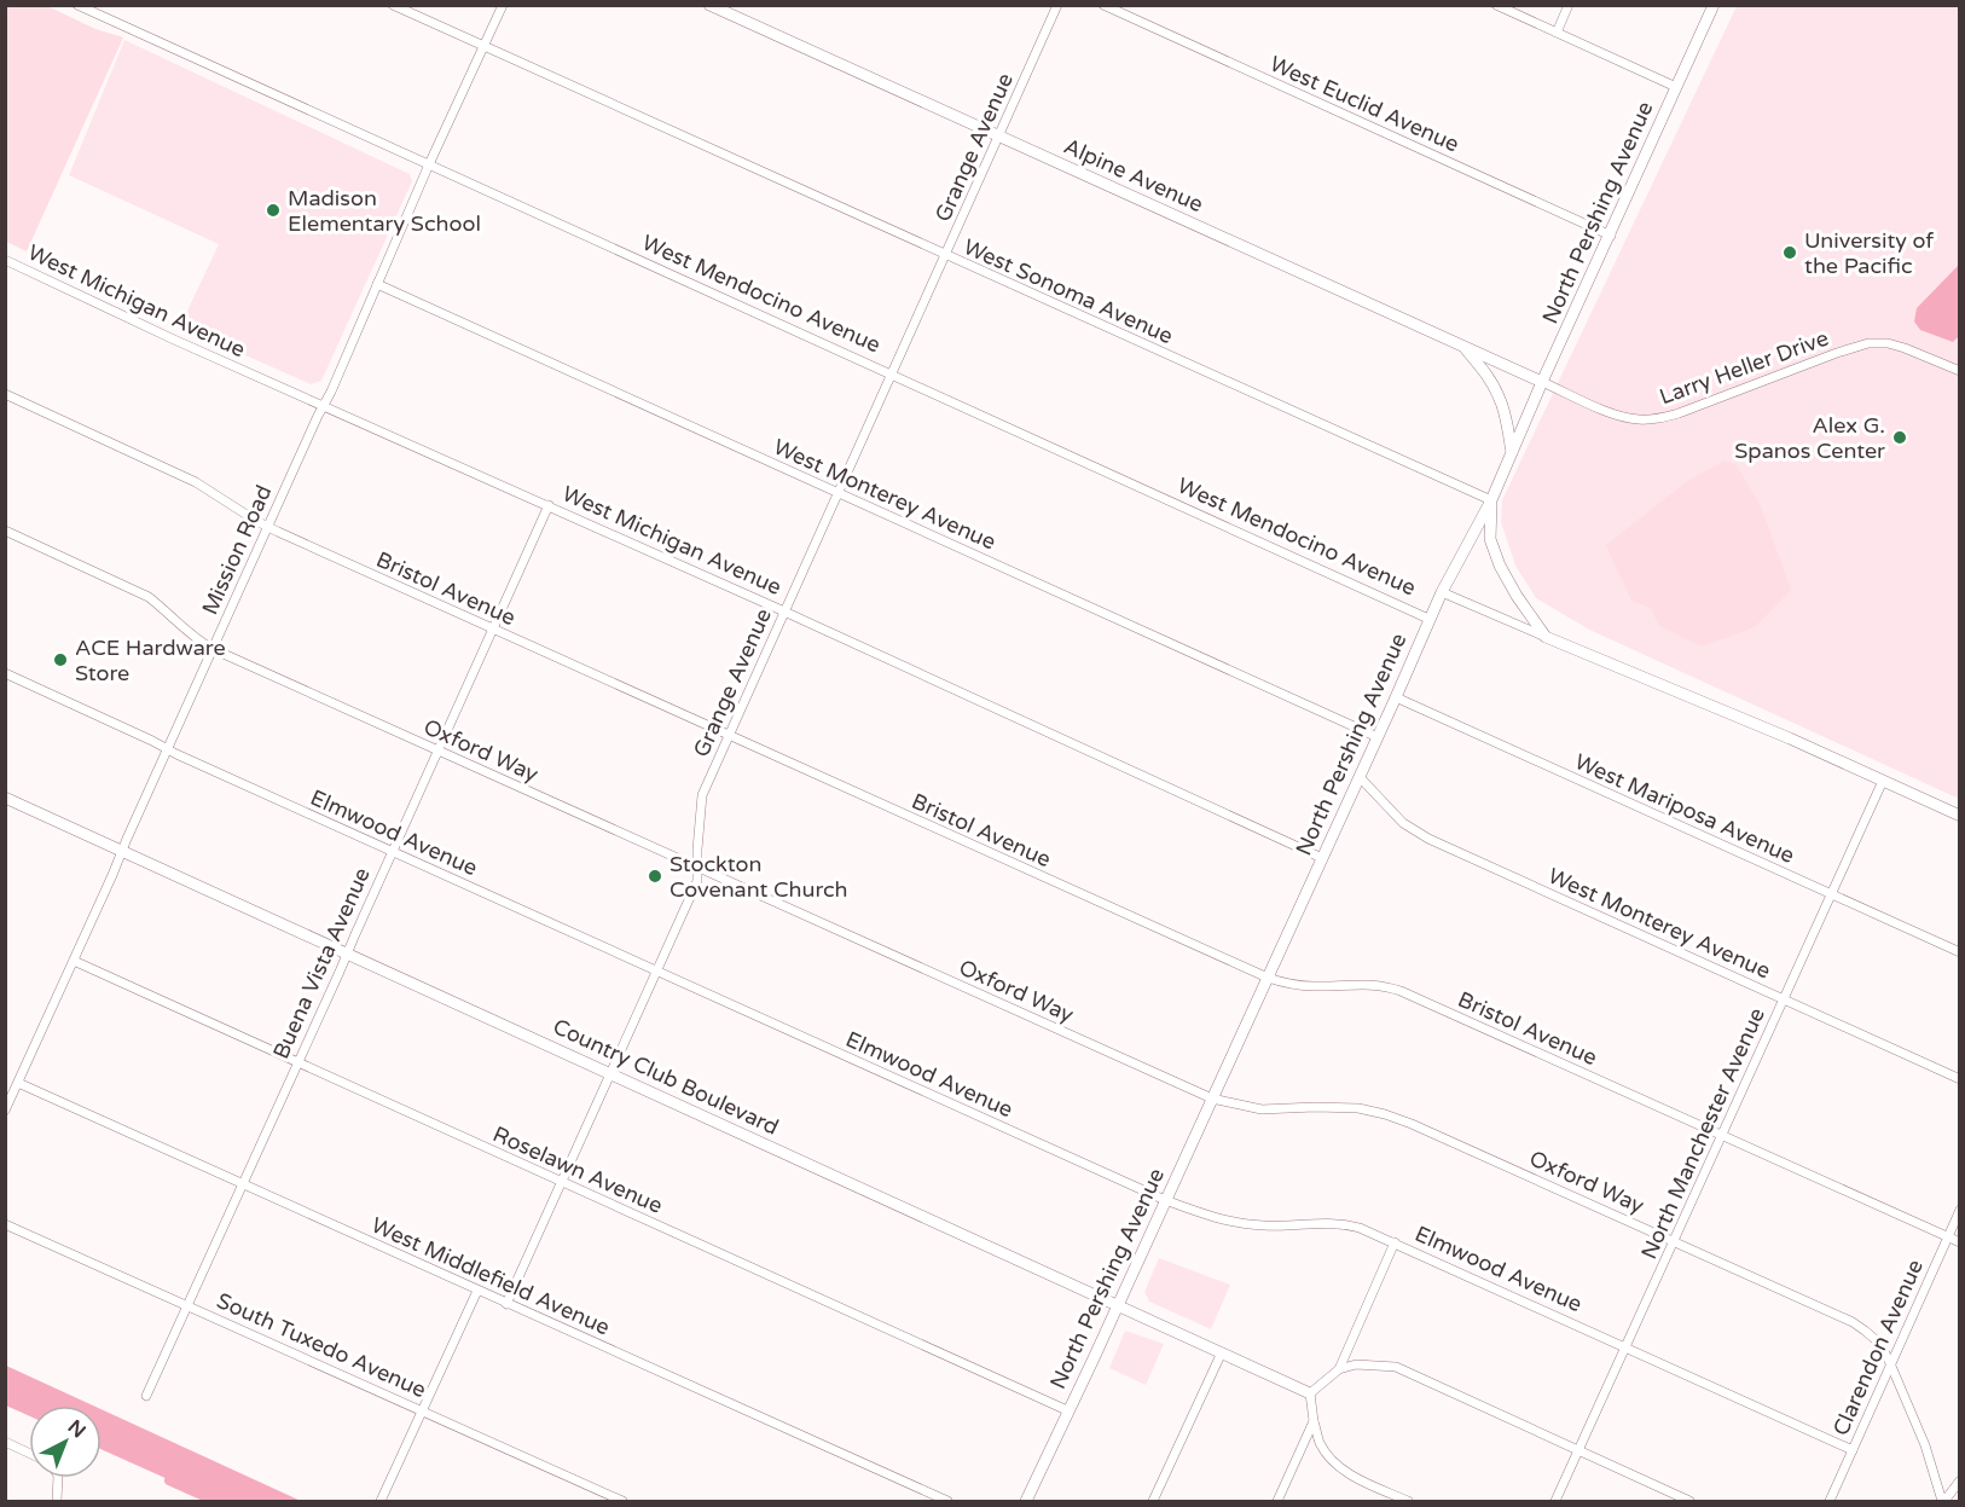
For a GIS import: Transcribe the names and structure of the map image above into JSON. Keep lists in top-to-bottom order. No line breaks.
{"streets":{"street":["West Euclid Avenue","Grange Avenue","Alpine Avenue","North Pershing Avenue","West Sonoma Avenue","West Mendocino Avenue","West Michigan Avenue","Larry Heller Drive","West Monterey Avenue","Mission Road","Bristol Avenue","Oxford Way","West Mariposa Avenue","Elmwood Avenue","Buena Vista Avenue","Country Club Boulevard","North Manchester Avenue","Roselawn Avenue","West Middlefield Avenue","South Tuxedo Avenue","Clarendon Avenue"]},"crossings":[["West Euclid Avenue","North Pershing Avenue"],["Grange Avenue","Alpine Avenue"],["Grange Avenue","West Sonoma Avenue"],["Grange Avenue","West Mendocino Avenue"],["Grange Avenue","West Michigan Avenue"],["Grange Avenue","West Monterey Avenue"],["Grange Avenue","Bristol Avenue"],["Grange Avenue","Oxford Way"],["Grange Avenue","Elmwood Avenue"],["Grange Avenue","Country Club Boulevard"],["Grange Avenue","Roselawn Avenue"],["Grange Avenue","West Middlefield Avenue"],["Alpine Avenue","North Pershing Avenue"],["Alpine Avenue","Larry Heller Drive"],["North Pershing Avenue","West Sonoma Avenue"],["North Pershing Avenue","West Mendocino Avenue"],["North Pershing Avenue","West Michigan Avenue"],["North Pershing Avenue","Larry Heller Drive"],["North Pershing Avenue","West Monterey Avenue"],["North Pershing Avenue","Bristol Avenue"],["North Pershing Avenue","Oxford Way"],["North Pershing Avenue","West Mariposa Avenue"],["North Pershing Avenue","Elmwood Avenue"],["North Pershing Avenue","Country Club Boulevard"],["North Pershing Avenue","Roselawn Avenue"],["West Sonoma Avenue","Mission Road"],["West Mendocino Avenue","Mission Road"],["West Mendocino Avenue","North Manchester Avenue"],["West Michigan Avenue","Mission Road"],["West Michigan Avenue","Buena Vista Avenue"],["West Monterey Avenue","Mission Road"],["West Monterey Avenue","North Manchester Avenue"],["Mission Road","Bristol Avenue"],["Mission Road","Oxford Way"],["Mission Road","Elmwood Avenue"],["Mission Road","Country Club Boulevard"],["Mission Road","Roselawn Avenue"],["Mission Road","West Middlefield Avenue"],["Bristol Avenue","Buena Vista Avenue"],["Bristol Avenue","North Manchester Avenue"],["Bristol Avenue","Clarendon Avenue"],["Oxford Way","Buena Vista Avenue"],["Oxford Way","North Manchester Avenue"],["Oxford Way","Clarendon Avenue"],["West Mariposa Avenue","North Manchester Avenue"],["Elmwood Avenue","Buena Vista Avenue"],["Elmwood Avenue","North Manchester Avenue"],["Elmwood Avenue","Clarendon Avenue"],["Buena Vista Avenue","Country Club Boulevard"],["Buena Vista Avenue","Roselawn Avenue"],["Buena Vista Avenue","West Middlefield Avenue"],["Buena Vista Avenue","South Tuxedo Avenue"]],"places":["Madison Elementary School","University of the Pacific","Alex G. Spanos Center","ACE Hardware Store","Stockton Covenant Church"],"north":"top right"}
